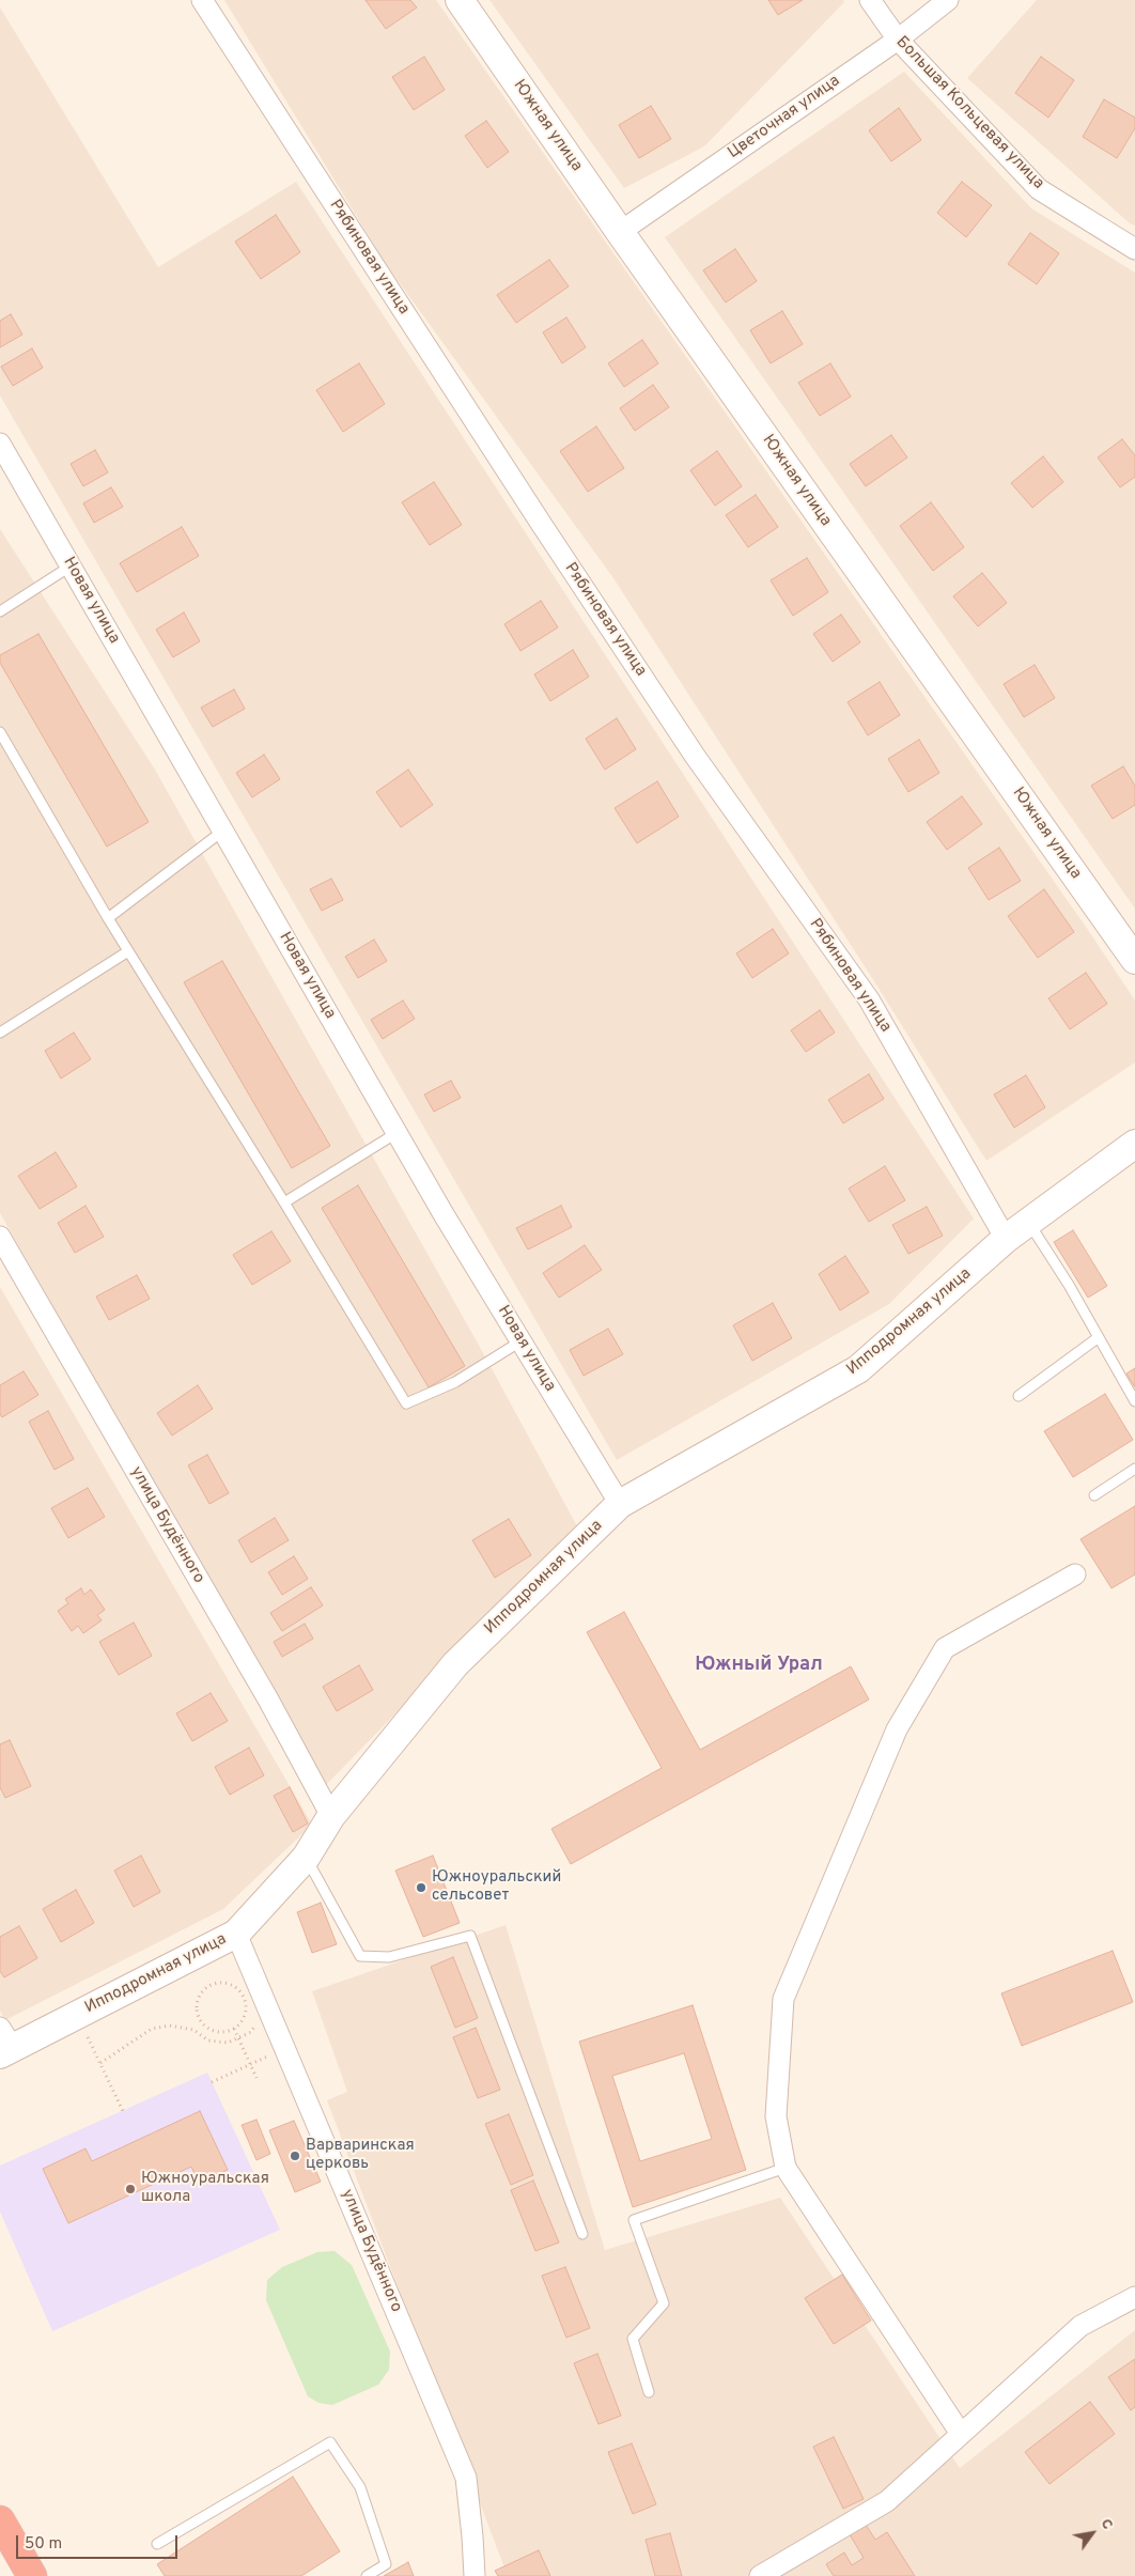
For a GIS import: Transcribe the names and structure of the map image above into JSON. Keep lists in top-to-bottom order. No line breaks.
{"streets":{"street":["Большая Кольцевая улица","Цветочная улица","Южная улица","Рябиновая улица","Новая улица","Ипподромная улица","улица Будённого"]},"crossings":[["Большая Кольцевая улица","Цветочная улица"],["Цветочная улица","Южная улица"],["Рябиновая улица","Ипподромная улица"],["Новая улица","Ипподромная улица"],["Ипподромная улица","улица Будённого"]],"districts":["Южный Урал"],"places":["Южноуральский сельсовет","Варваринская церковь","Южноуральская школа"],"scale_bar":"50 m","north":"top right"}
